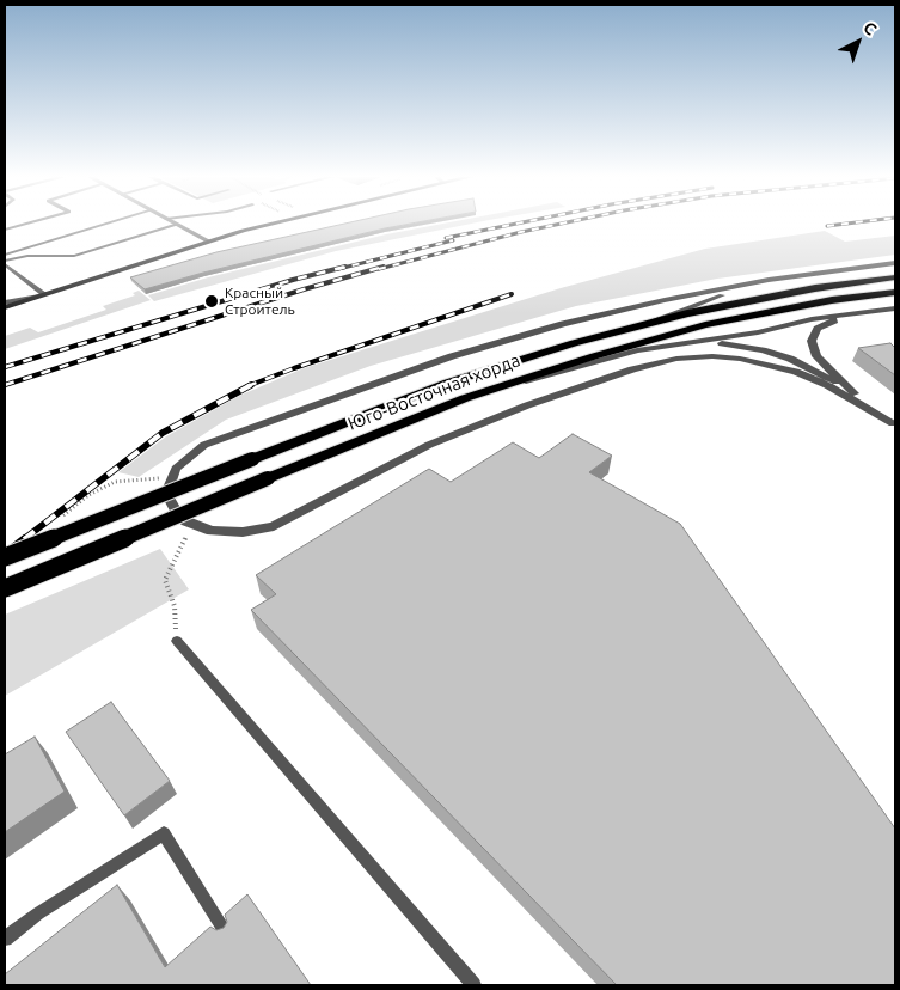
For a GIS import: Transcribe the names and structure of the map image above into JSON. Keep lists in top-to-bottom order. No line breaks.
{"streets":{"main road":["Юго-Восточная хорда"]},"places":["Красный Строитель"],"north":"top right"}
